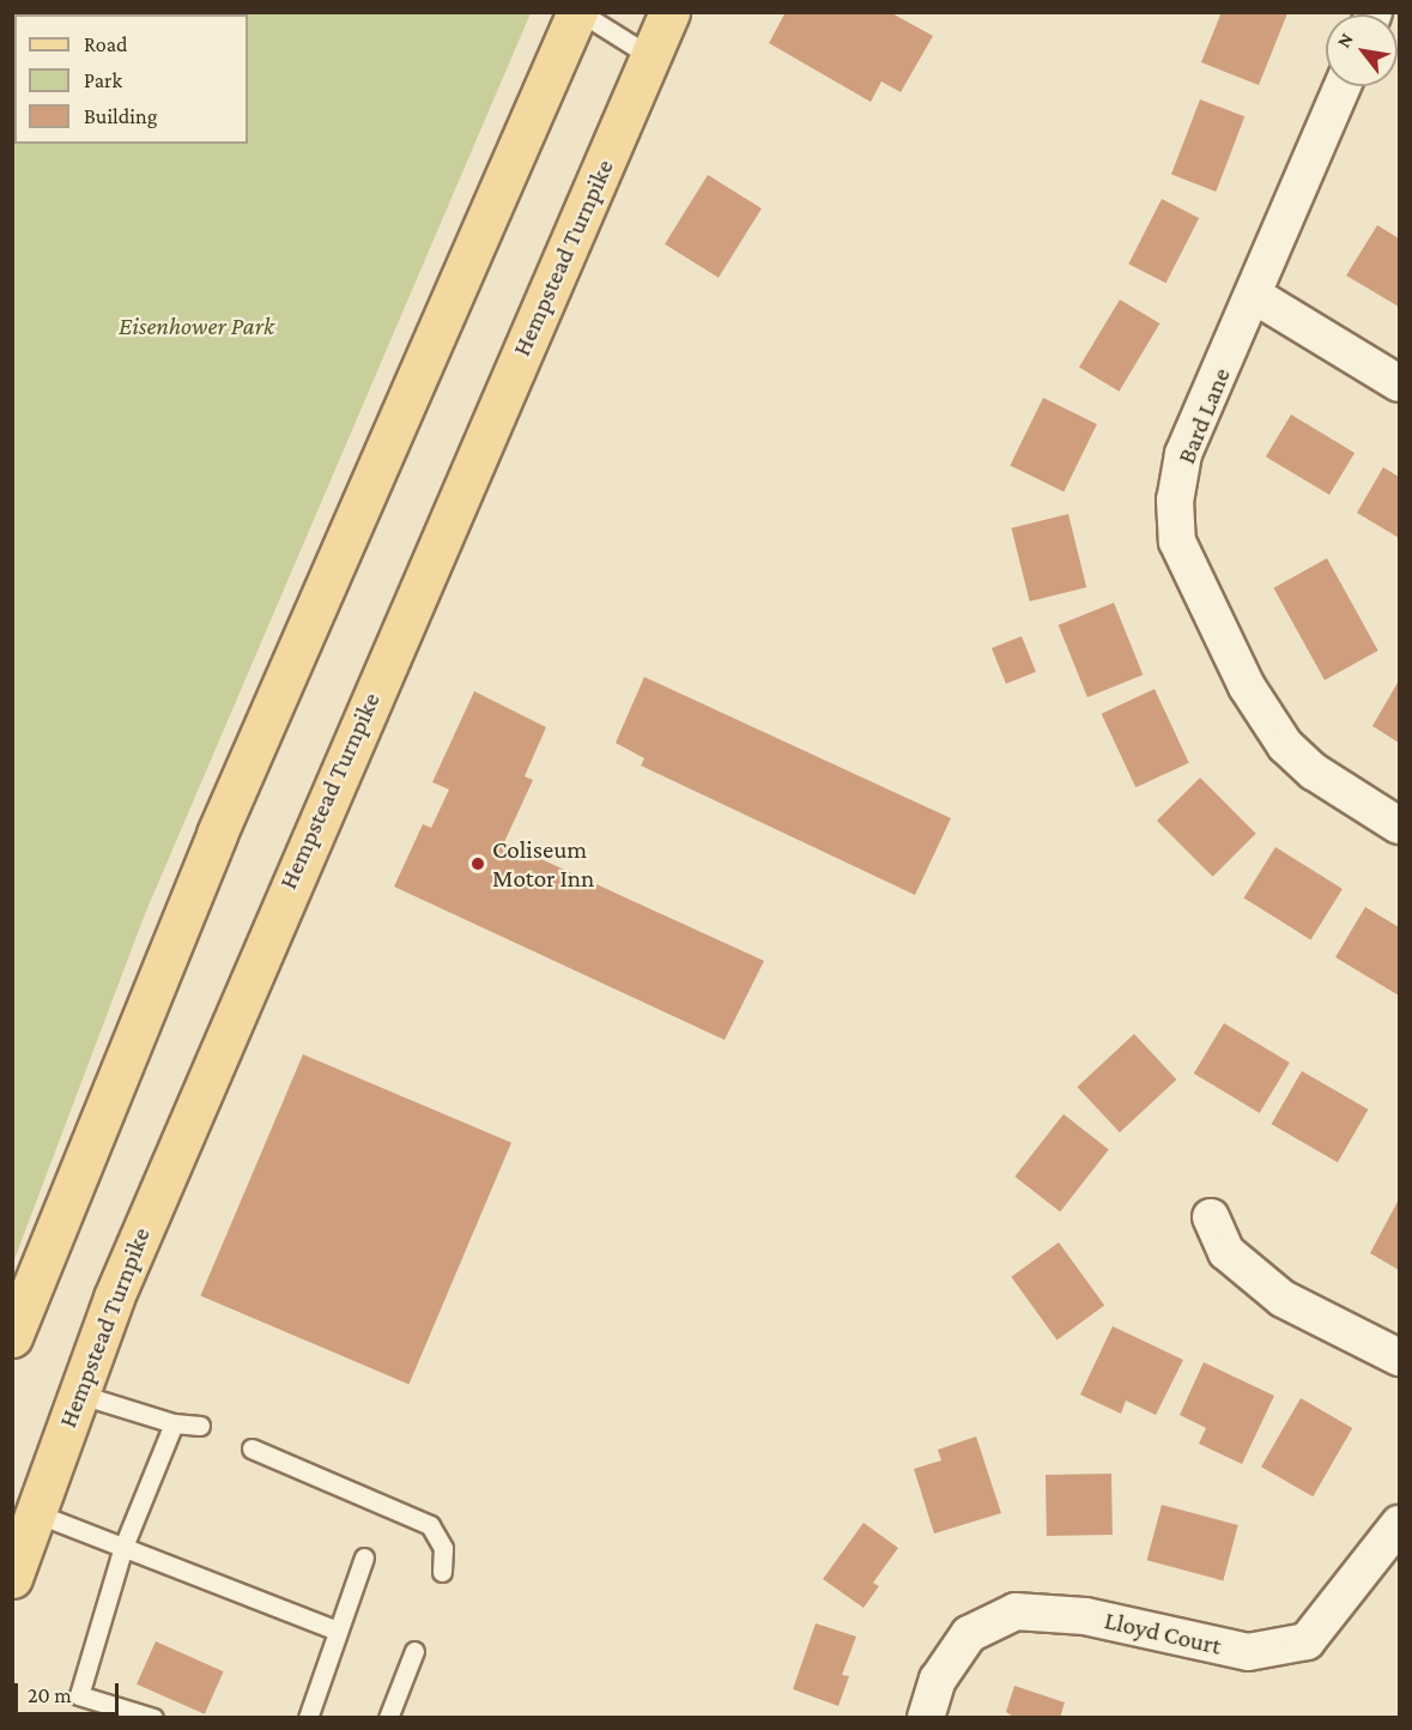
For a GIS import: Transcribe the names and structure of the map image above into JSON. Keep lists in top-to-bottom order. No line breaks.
{"streets":{"main road":["Hempstead Turnpike"],"street":["Bard Lane","Lloyd Court"]},"parks":["Eisenhower Park"],"places":["Coliseum Motor Inn"],"legend":["Road","Park","Building"],"scale_bar":"20 m","north":"top left"}
